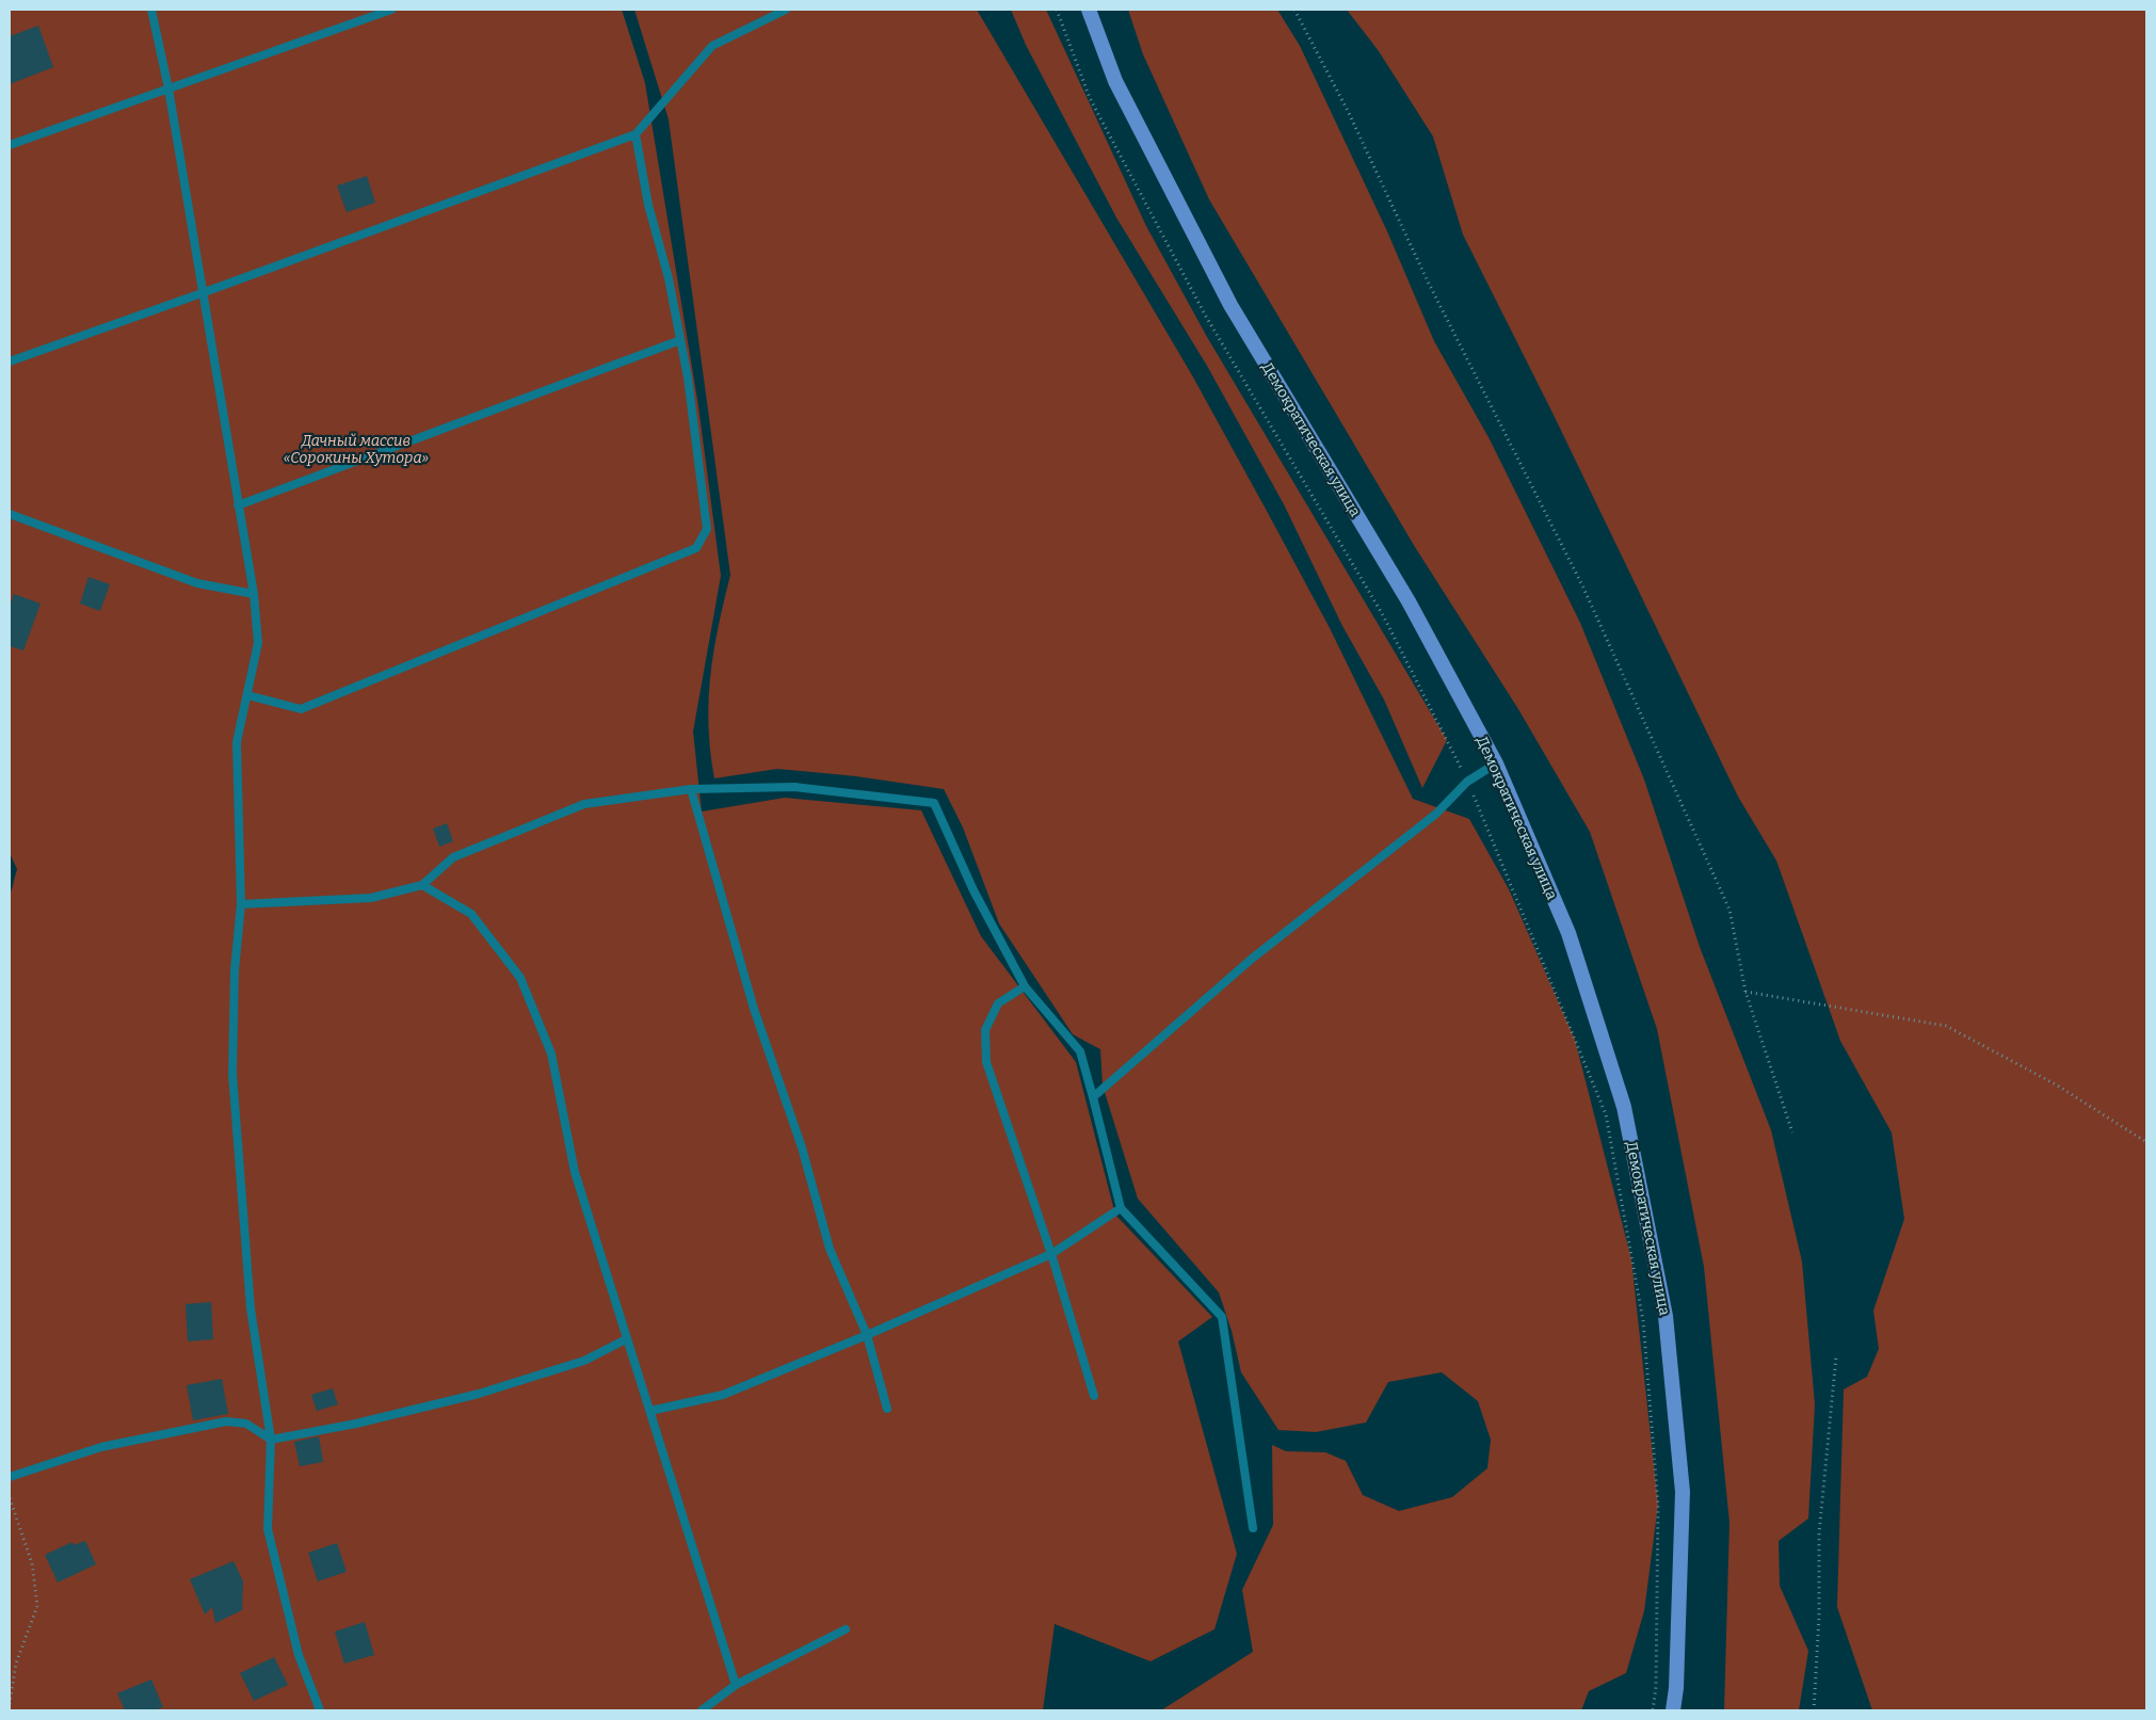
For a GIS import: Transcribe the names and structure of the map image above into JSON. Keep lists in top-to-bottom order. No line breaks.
{"streets":{"main road":["Демократическая улица"]},"parks":["Дачный массив «Сорокины Хутора»"]}
